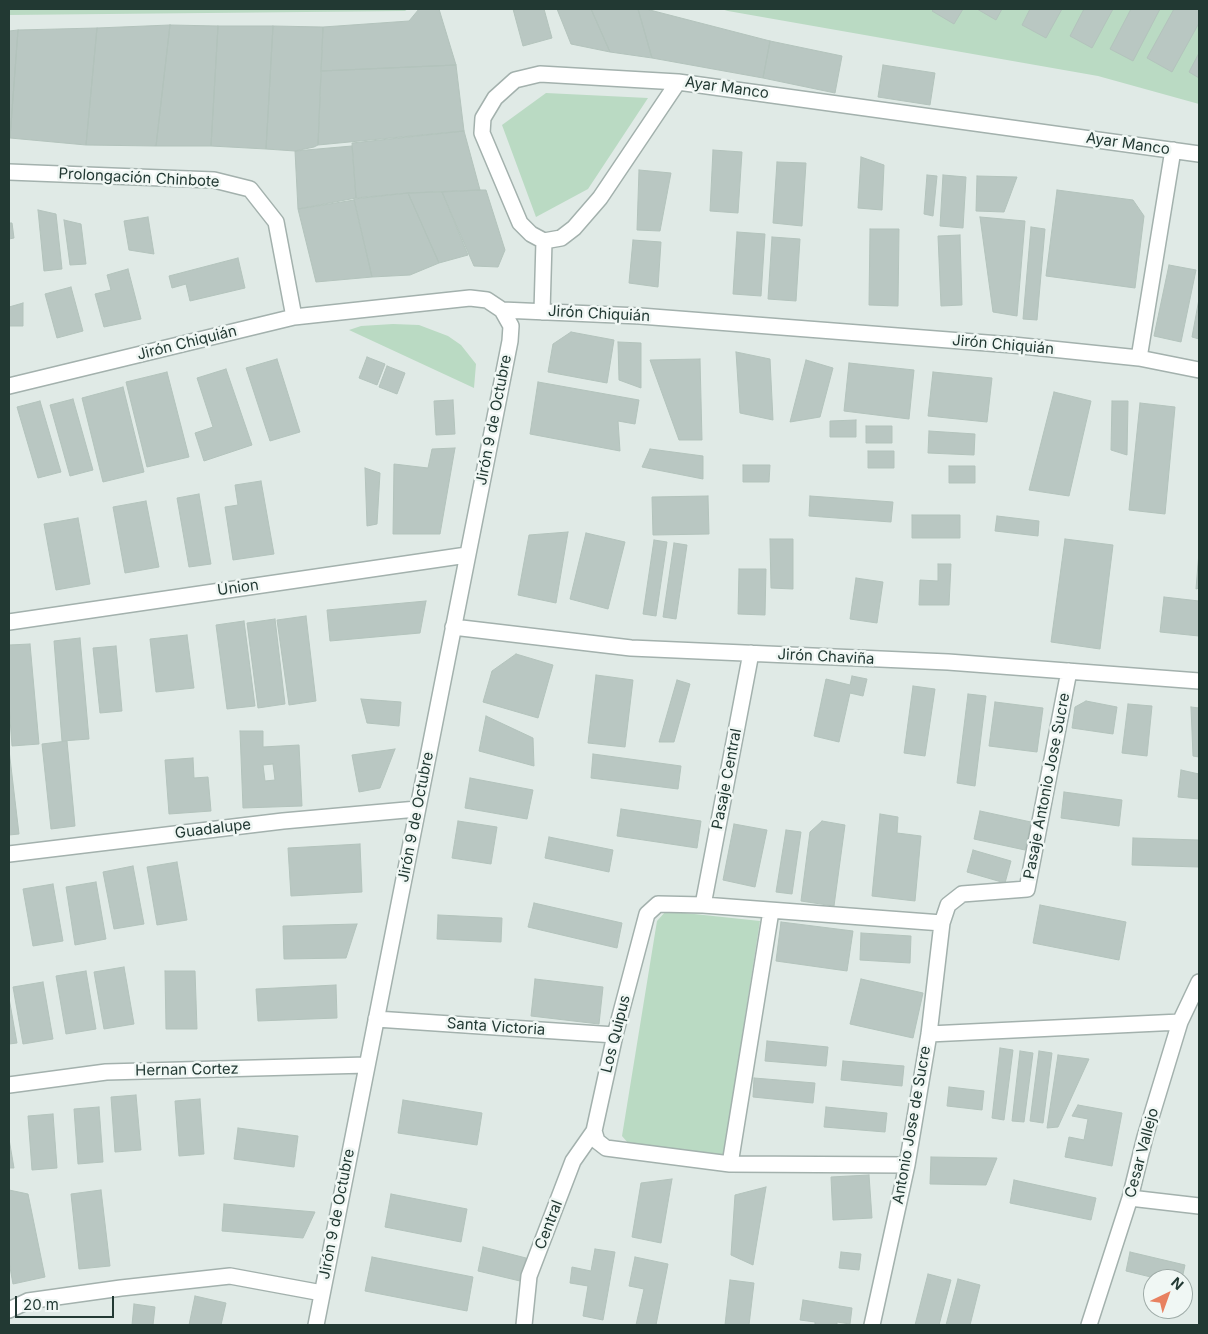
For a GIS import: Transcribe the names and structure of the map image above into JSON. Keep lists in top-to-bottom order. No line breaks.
{"streets":{"street":["Ayar Manco","Prolongación Chinbote","Jirón Chiquián","Jirón 9 de Octubre","Union","Jirón Chaviña","Pasaje Central","Pasaje Antonio Jose Sucre","Guadalupe","Santa Victoria","Los Quipus","Hernan Cortez","Antonio Jose de Sucre","Cesar Vallejo","Central"]},"crossings":[["Prolongación Chinbote","Jirón Chiquián"],["Jirón Chiquián","Jirón 9 de Octubre"],["Jirón 9 de Octubre","Union"],["Jirón 9 de Octubre","Jirón Chaviña"],["Jirón 9 de Octubre","Guadalupe"],["Jirón 9 de Octubre","Santa Victoria"],["Jirón 9 de Octubre","Hernan Cortez"],["Jirón Chaviña","Pasaje Central"],["Jirón Chaviña","Pasaje Antonio Jose Sucre"],["Pasaje Central","Los Quipus"],["Pasaje Antonio Jose Sucre","Los Quipus"],["Pasaje Antonio Jose Sucre","Antonio Jose de Sucre"],["Santa Victoria","Los Quipus"],["Los Quipus","Antonio Jose de Sucre"],["Los Quipus","Central"]],"scale_bar":"20 m","north":"top right"}
